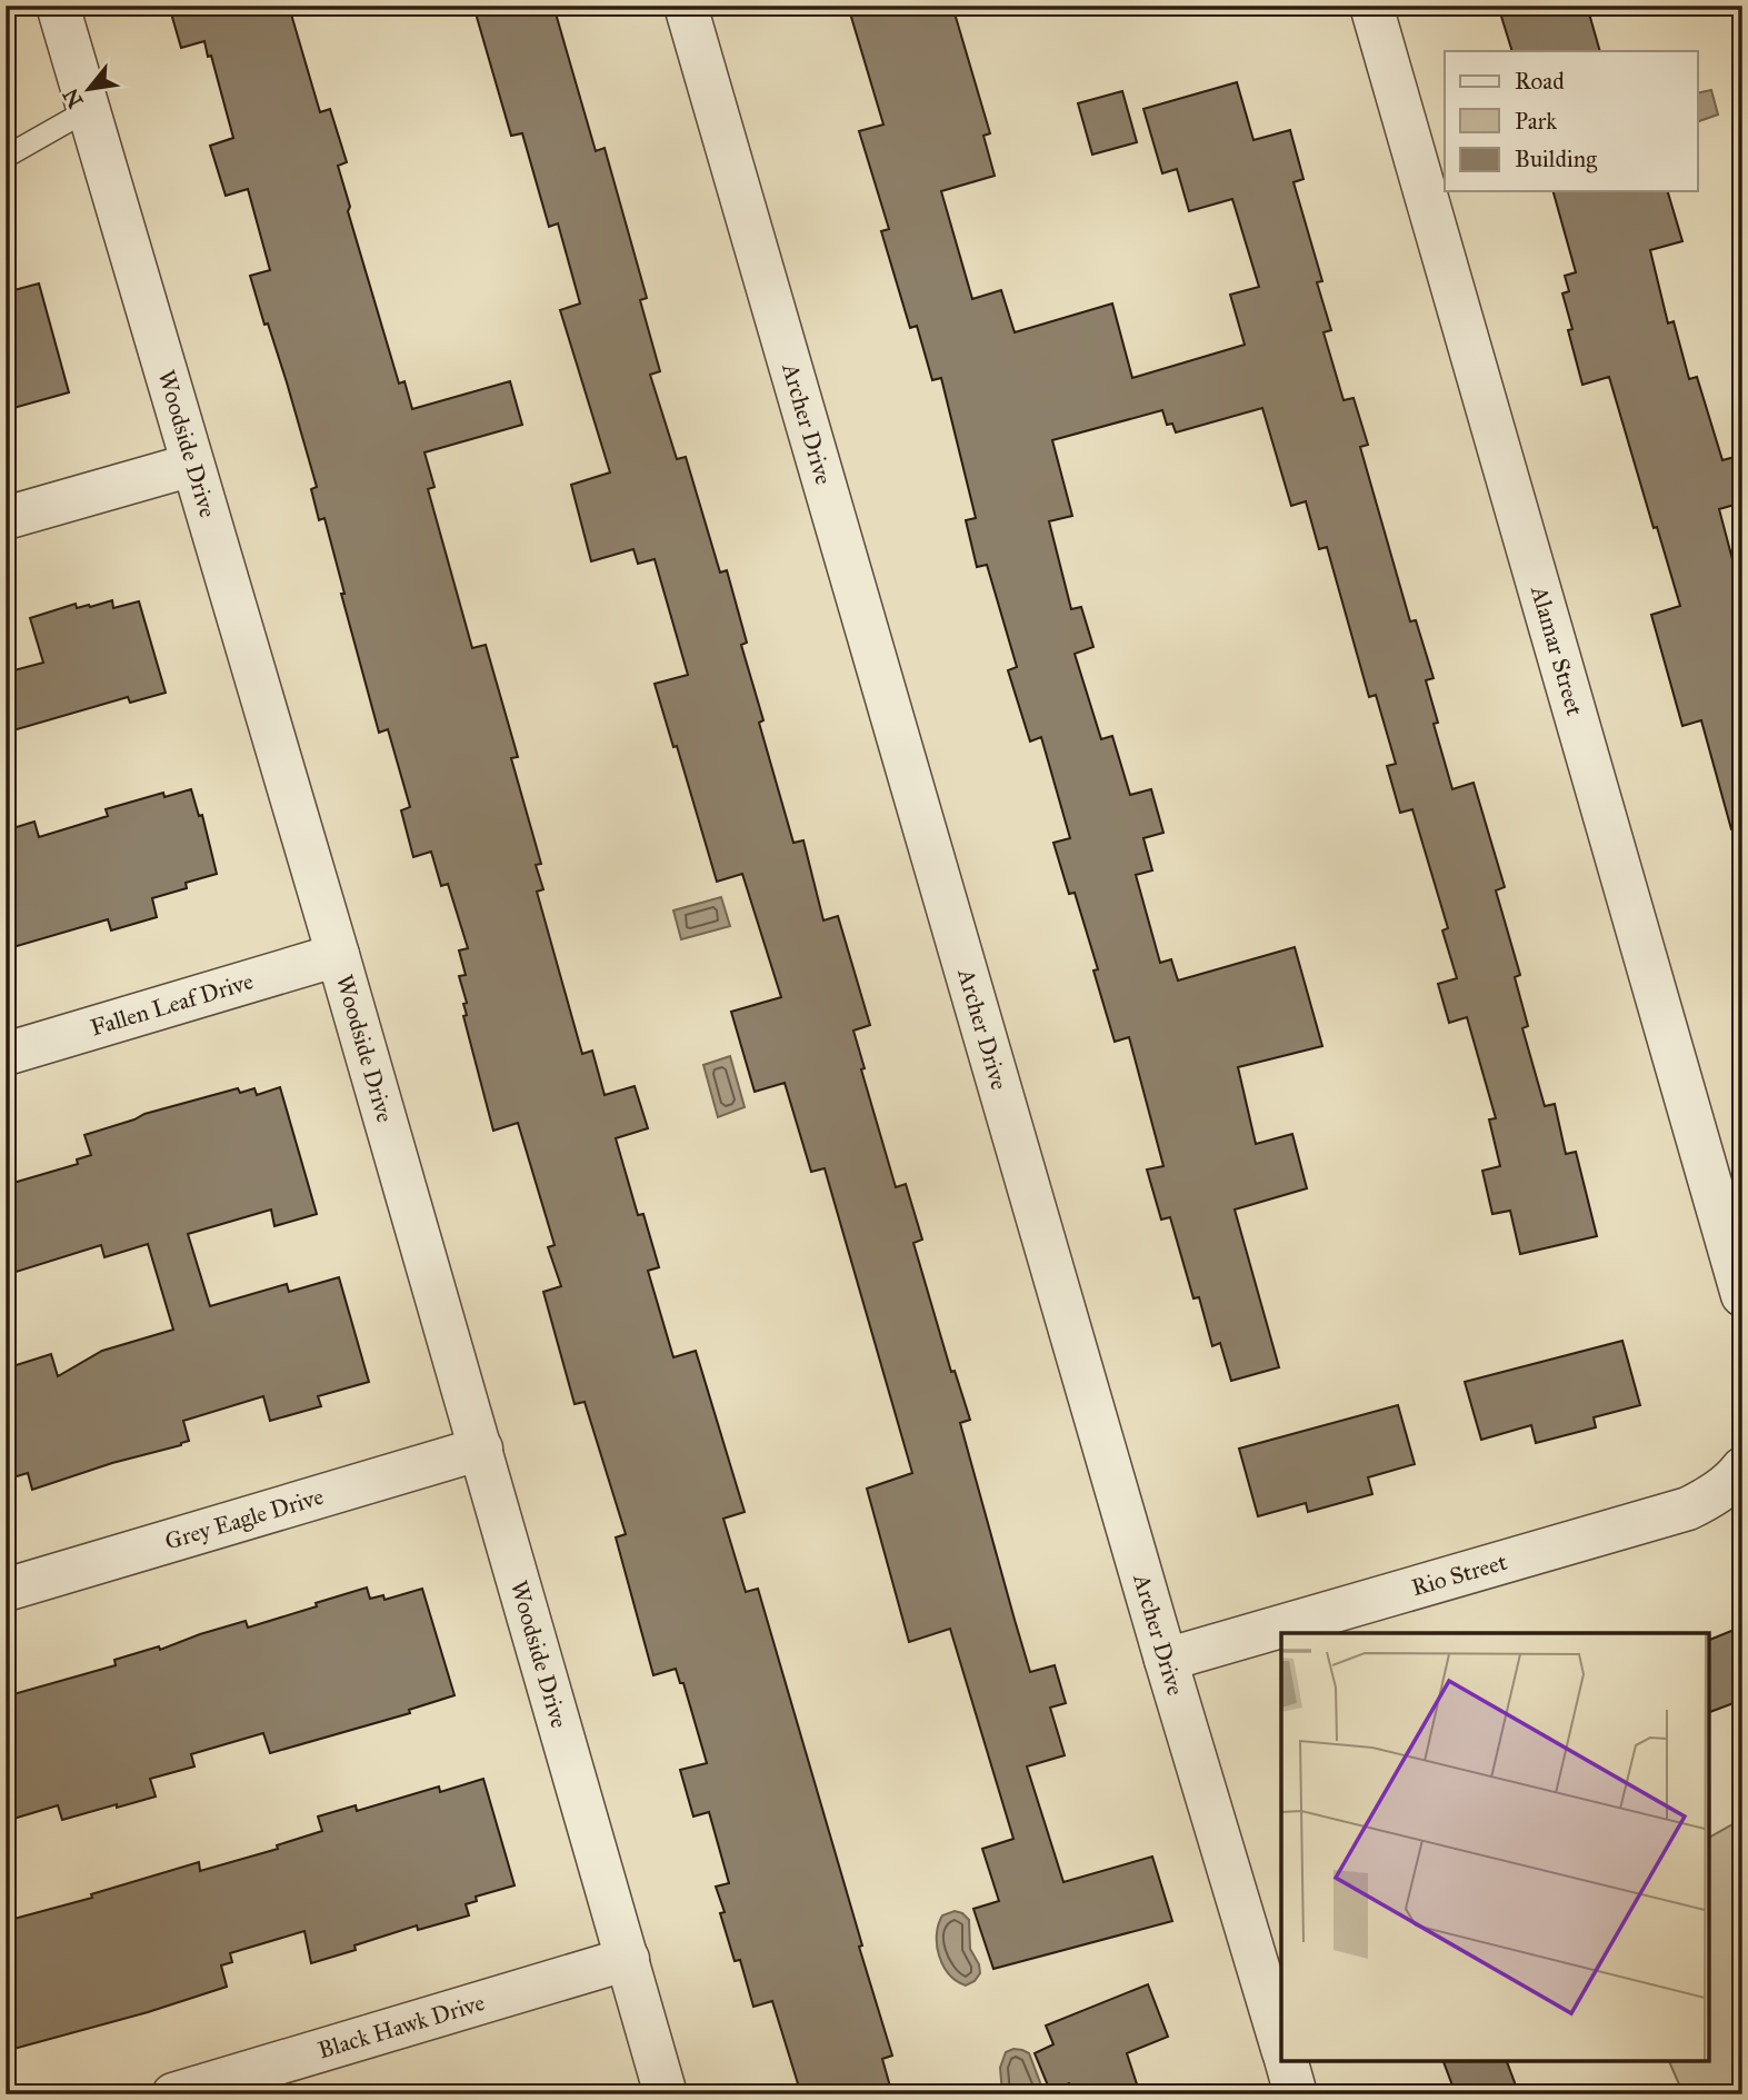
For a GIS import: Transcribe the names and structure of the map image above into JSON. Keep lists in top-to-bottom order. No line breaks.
{"streets":{"street":["Archer Drive","Woodside Drive","Alamar Street","Fallen Leaf Drive","Grey Eagle Drive","Rio Street","Black Hawk Drive"]},"crossings":[["Archer Drive","Rio Street"],["Woodside Drive","Fallen Leaf Drive"],["Woodside Drive","Grey Eagle Drive"],["Woodside Drive","Black Hawk Drive"]],"legend":["Road","Park","Building"],"north":"bottom left"}
